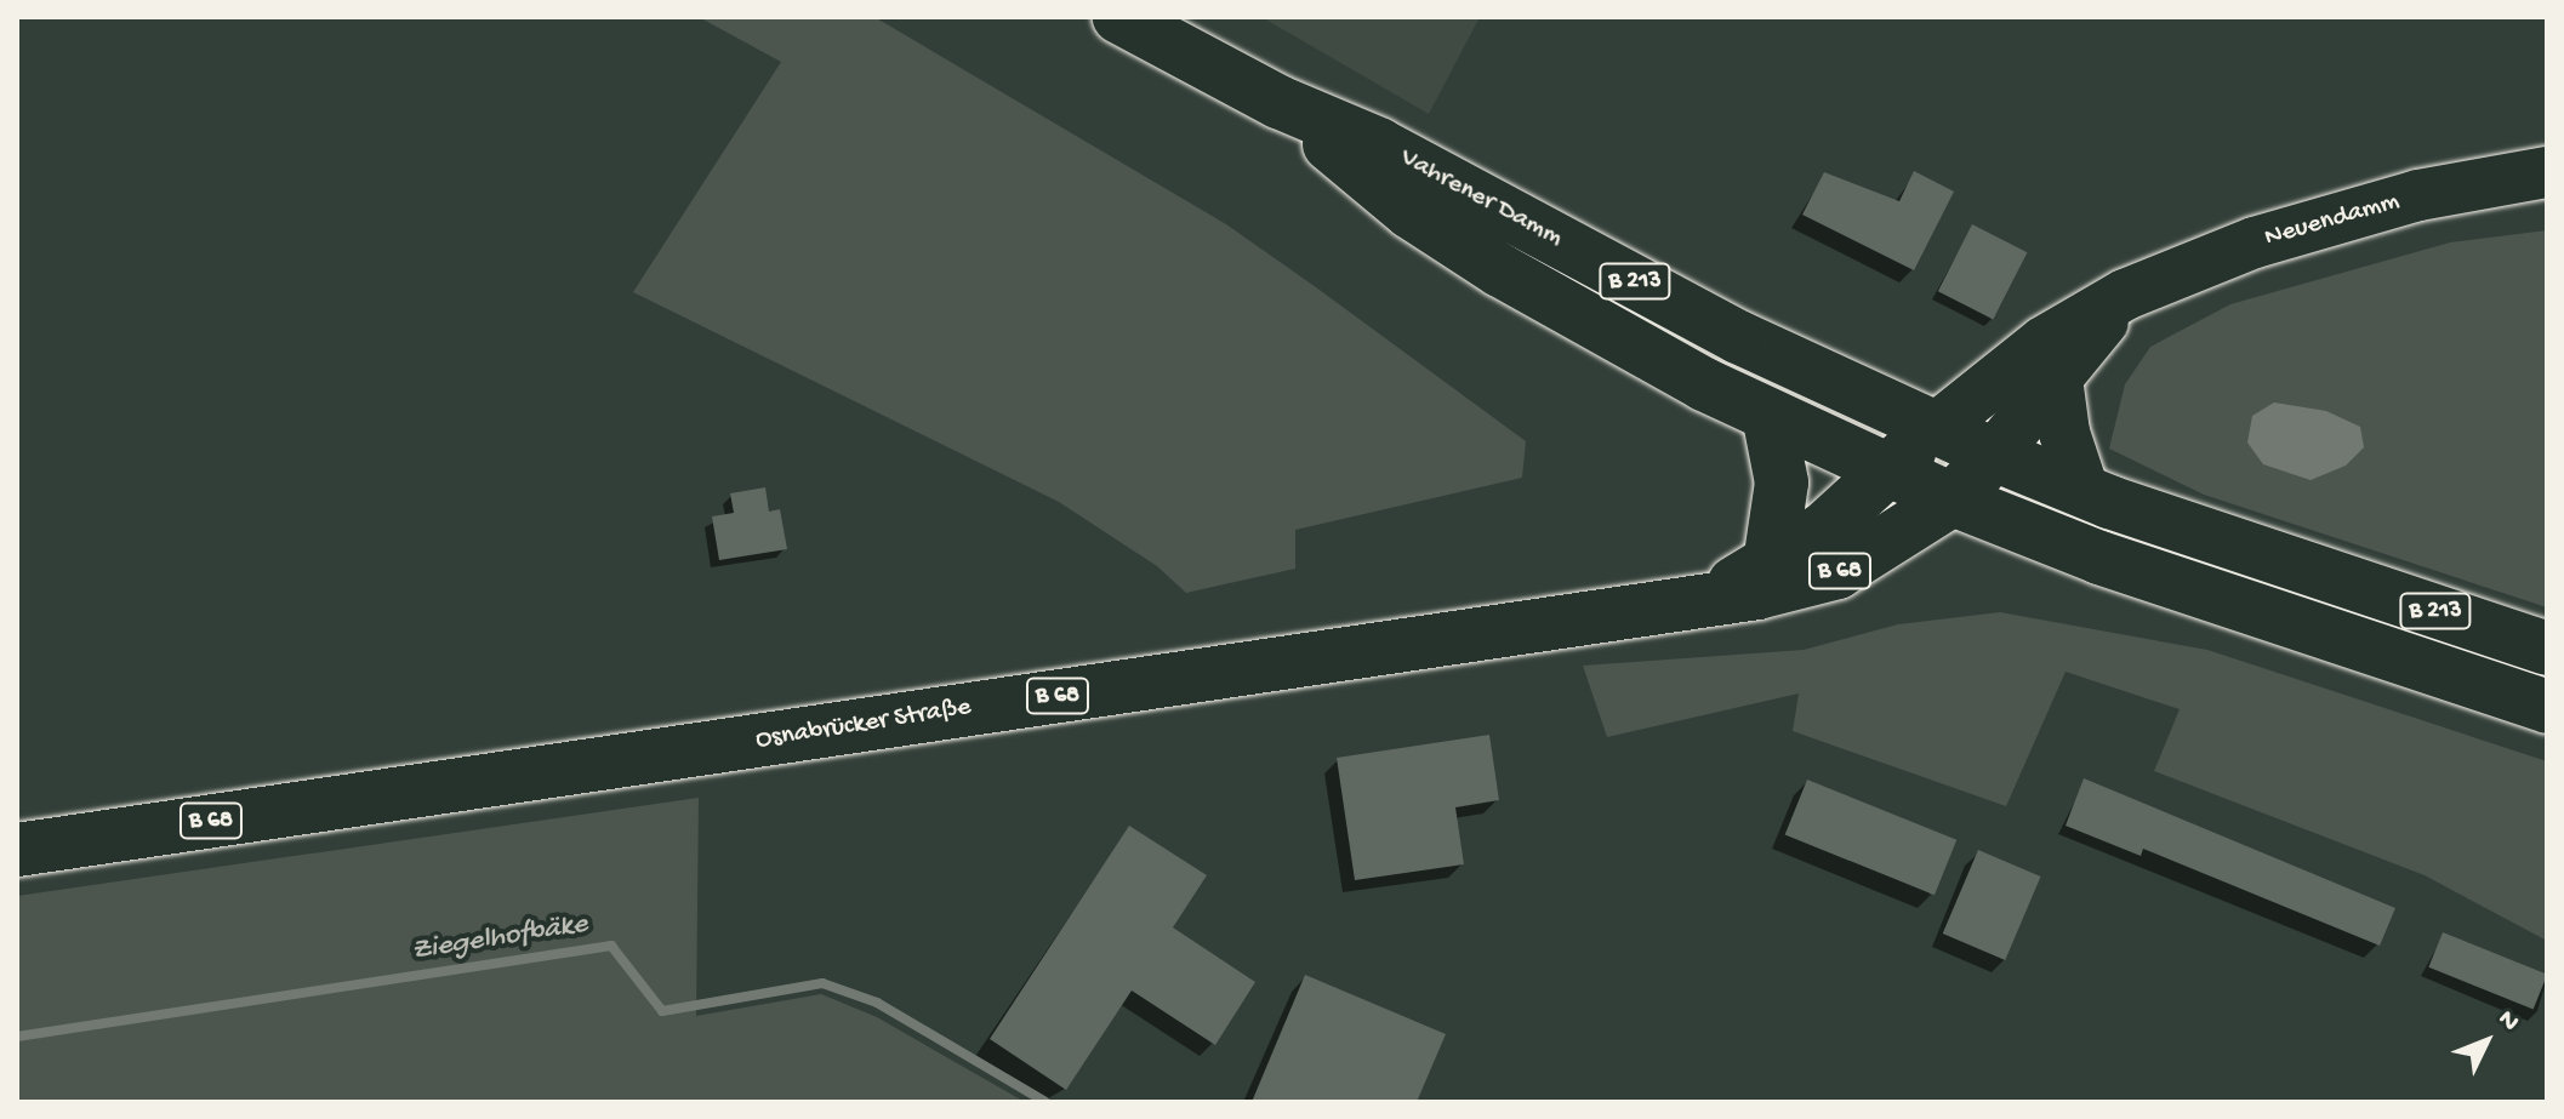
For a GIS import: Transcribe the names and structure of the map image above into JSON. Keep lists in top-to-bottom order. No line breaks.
{"streets":{"main road":["Vahrener Damm","B 213","B 68","Osnabrücker Straße"],"street":["Neuendamm"]},"crossings":[["Vahrener Damm","Neuendamm"],["Vahrener Damm","B 213"],["Vahrener Damm","B 68"],["Vahrener Damm","Osnabrücker Straße"],["Neuendamm","B 213"],["Neuendamm","Osnabrücker Straße"],["B 213","Osnabrücker Straße"],["B 68","Osnabrücker Straße"]],"water":["Ziegelhofbäke"],"north":"top right"}
